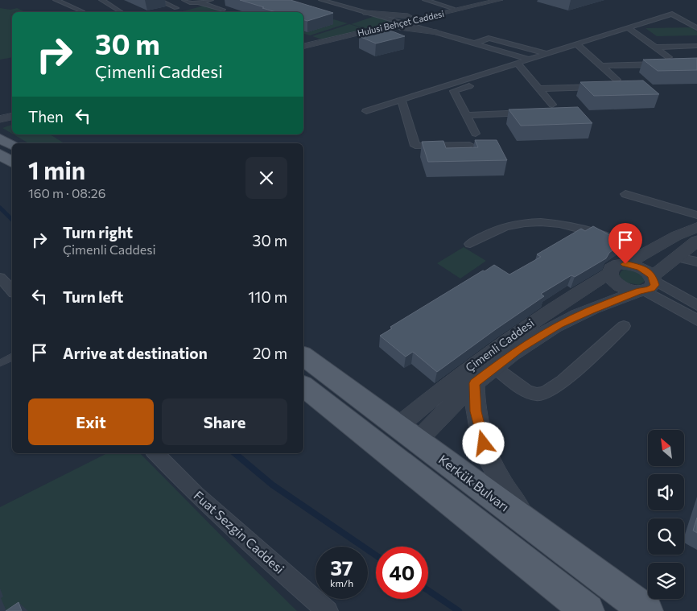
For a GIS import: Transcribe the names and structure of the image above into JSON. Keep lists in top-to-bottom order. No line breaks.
{"streets":{"main road":["Kerkük Bulvarı"],"street":["Hulusi Behçet Caddesi","Çimenli Caddesi","Fuat Sezgin Caddesi"]},"crossings":[["Çimenli Caddesi","Kerkük Bulvarı"]],"north":"top left","page":{"turn":["30 m","Çimenli Caddesi"],"then":"Then","heading":["1 min","160 m · 08:26"],"list":[{"name":"Turn right","note":"Çimenli Caddesi","value":"30 m"},{"name":"Turn left","value":"110 m"},{"name":"Arrive at destination","value":"20 m"}],"buttons":["Exit","Share"],"speed":"37 km/h","limit":"40"}}
